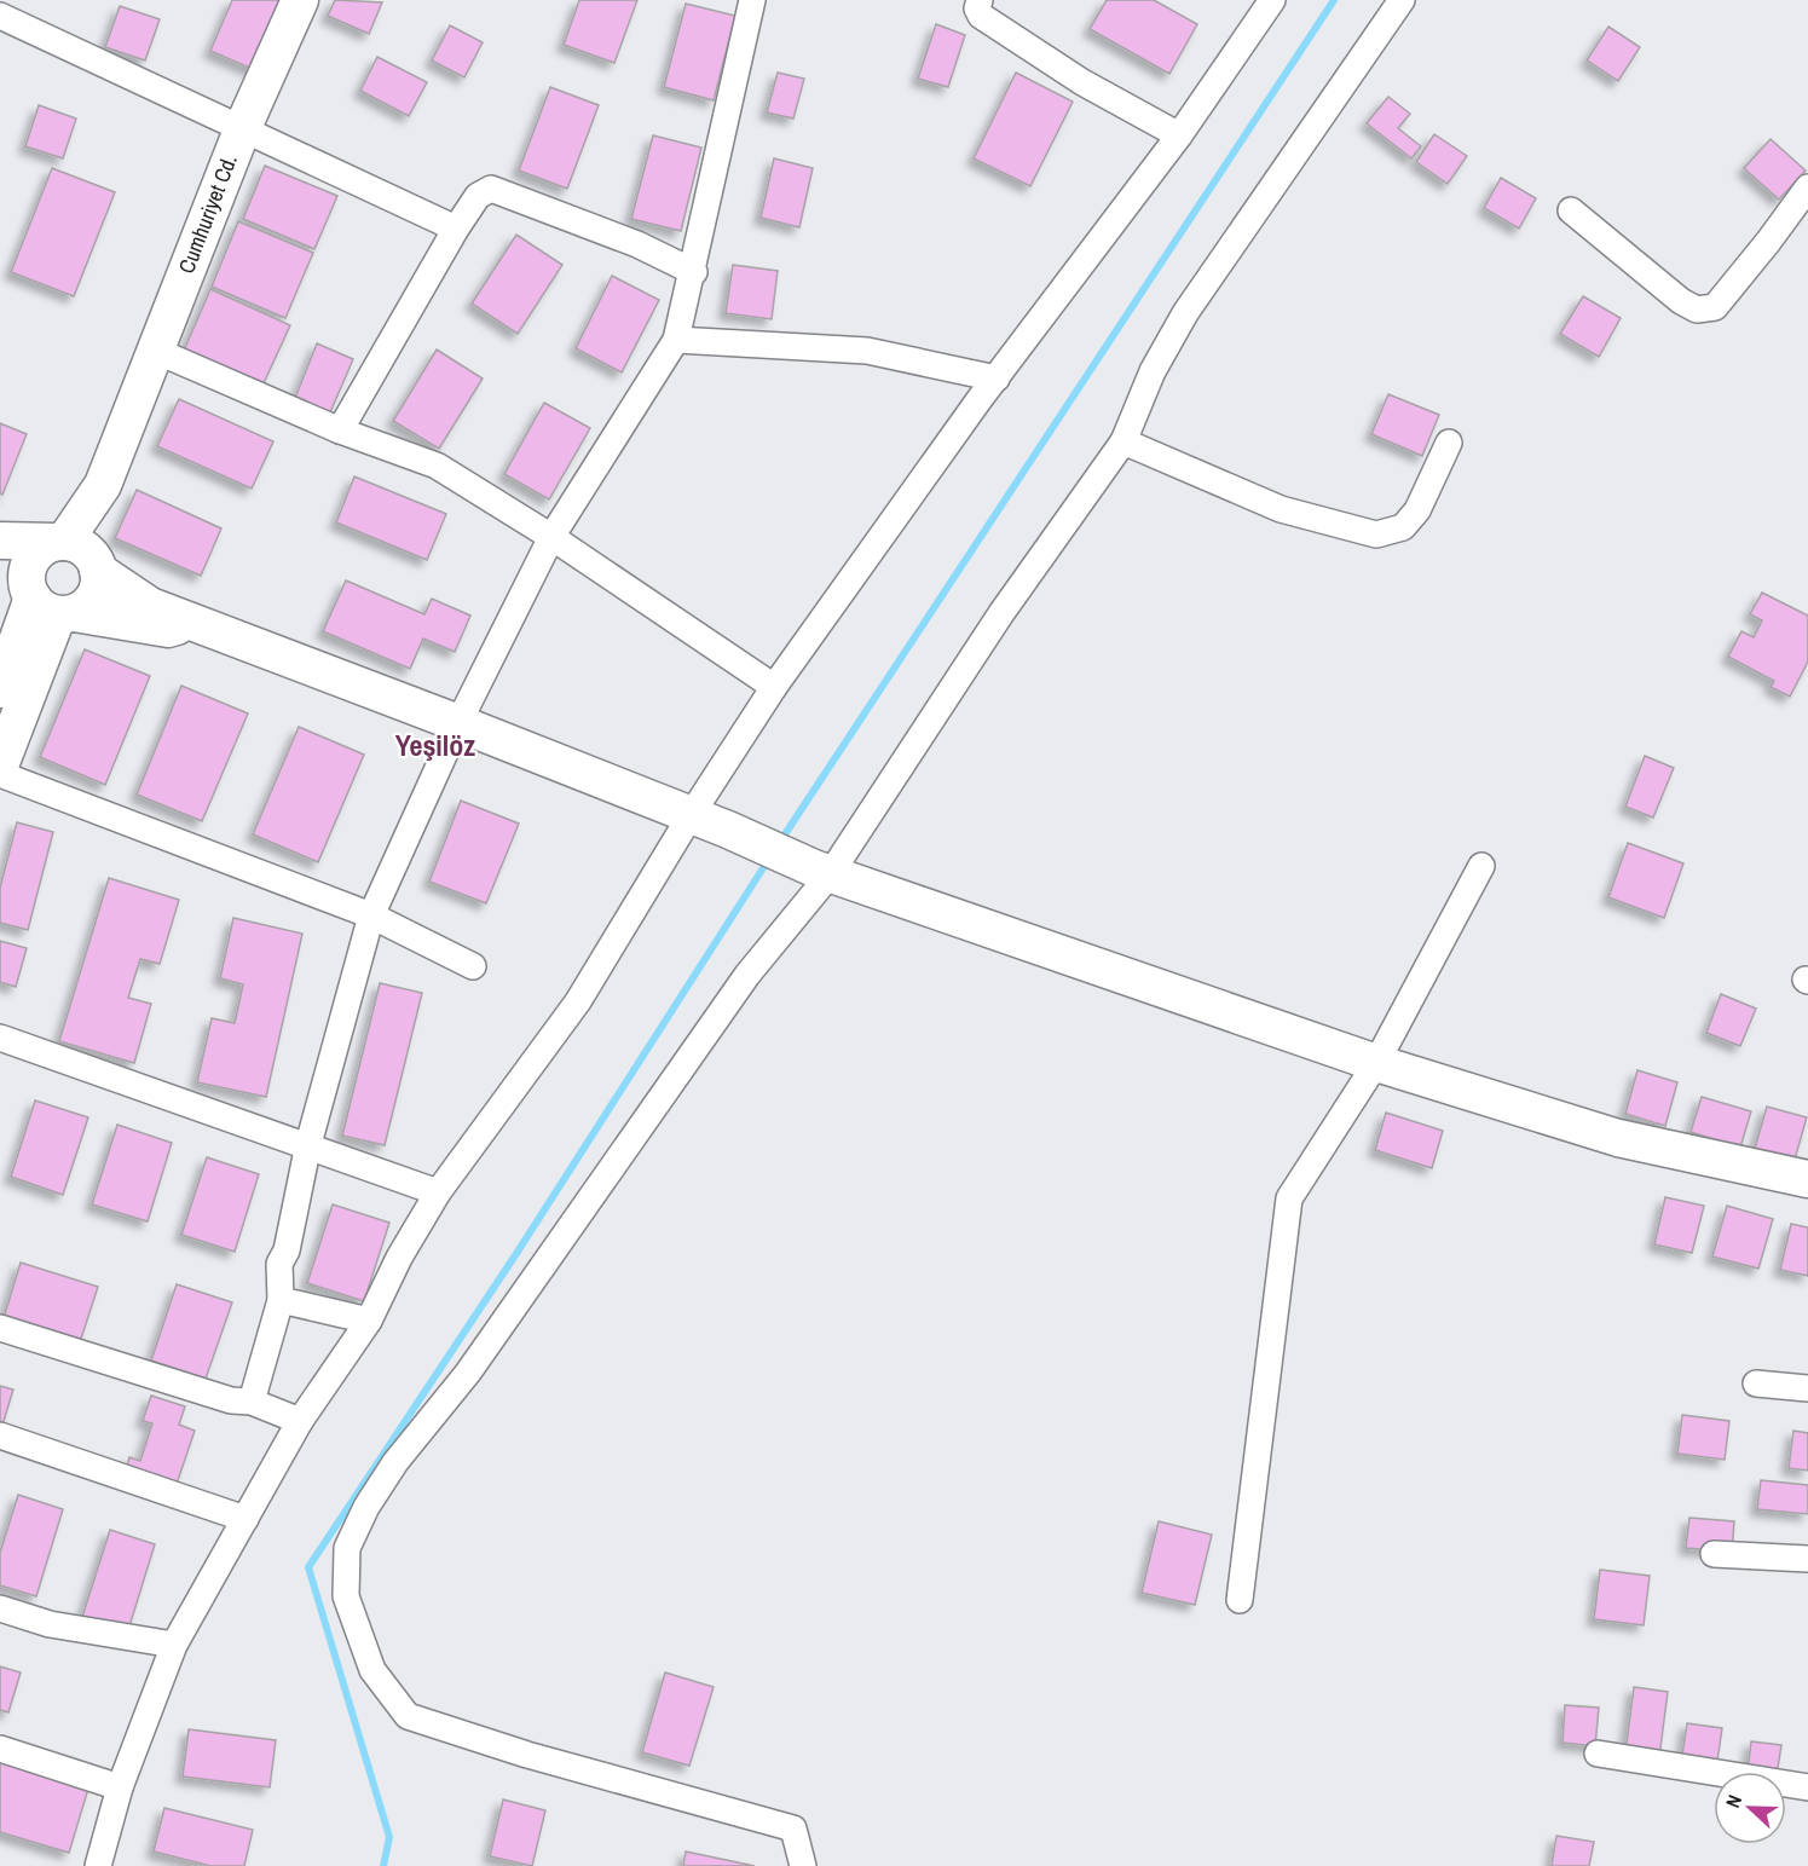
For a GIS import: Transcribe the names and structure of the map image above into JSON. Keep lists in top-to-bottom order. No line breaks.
{"streets":{"street":["Cumhuriyet Cd."]},"districts":["Yeşilöz"],"north":"left"}
